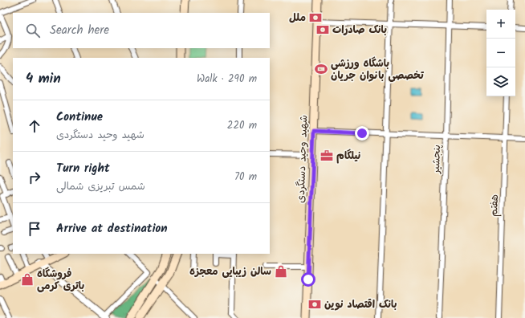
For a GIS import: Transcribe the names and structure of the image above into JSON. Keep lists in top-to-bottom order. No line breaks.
{"streets":{"main road":["شهید وحید دستگردی"],"street":["پنجشیر","هفتم"]},"places":{"bank":["ملل","بانک صادرات","بانک اقتصاد نوین"],"sports":["باشگاه ورزشی تخصصی بانوان جریان"],"office":["نیلگام"],"shop":["سالن زیبایی معجزه","فروشگاه باتری کرمی"]},"page":{"map_buttons":["+","−"],"search":"Search here","heading":["4 min","Walk · 290 m"],"list":[["Continue","شهید وحید دستگردی","220 m"],["Turn right","شمس تبریزی شمالی","70 m"],"Arrive at destination"]}}
